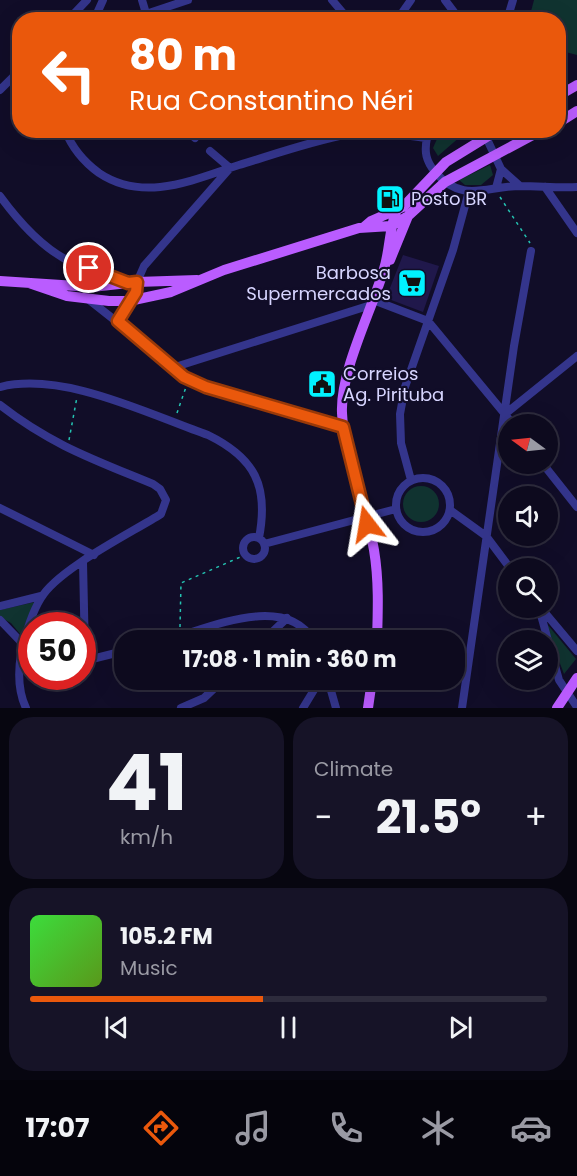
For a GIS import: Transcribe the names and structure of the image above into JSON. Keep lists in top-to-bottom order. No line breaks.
{"places":{"fuel station":["Posto BR"],"supermarket":["Barbosa Supermercados"],"public building":["Correios Ag. Pirituba"]},"north":"left","page":{"turn":["80 m","Rua Constantino Néri"],"limit":"50","trip":"17:08 · 1 min · 360 m","tile":[["41","km/h"],"Climate"],"heat":["−","21.5°","+"],"song":["105.2 FM","Music"],"tabs":"17:07"}}
